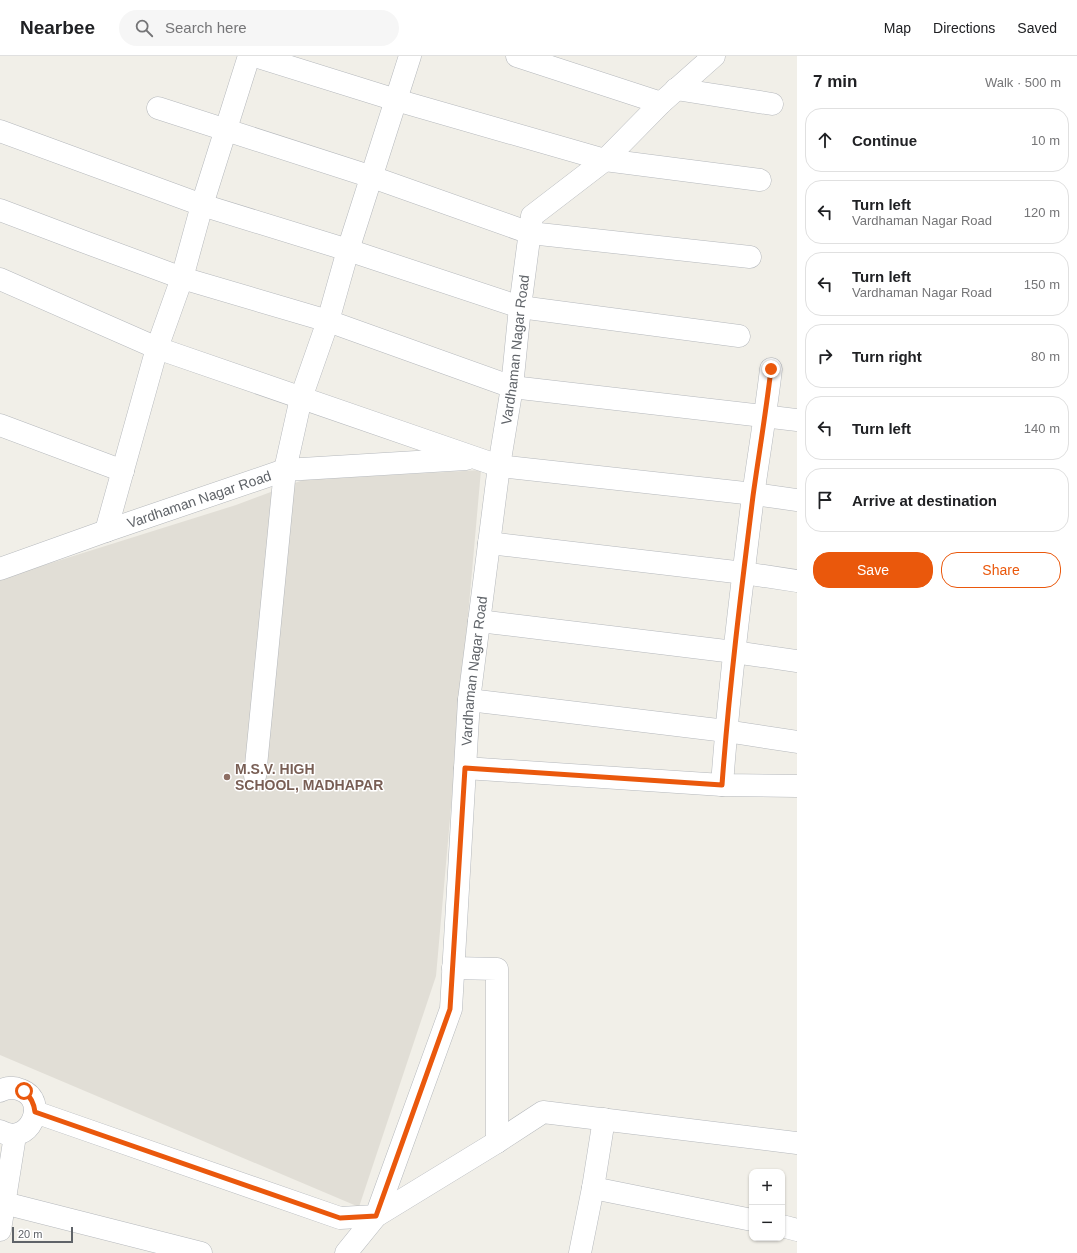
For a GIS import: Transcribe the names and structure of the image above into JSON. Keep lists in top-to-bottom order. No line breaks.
{"streets":{"street":["Vardhaman Nagar Road"]},"places":["M.S.V. HIGH SCHOOL, MADHAPAR"],"scale_bar":"20 m","page":{"header":"Nearbee","search":"Search here","nav":["Map","Directions","Saved"],"heading":["7 min","Walk · 500 m"],"list":[["Continue","10 m"],["Turn left","Vardhaman Nagar Road","120 m"],["Turn left","Vardhaman Nagar Road","150 m"],["Turn right","80 m"],["Turn left","140 m"],"Arrive at destination"],"buttons":["Save","Share"],"map_buttons":["+","−"],"scale":"20 m"}}
